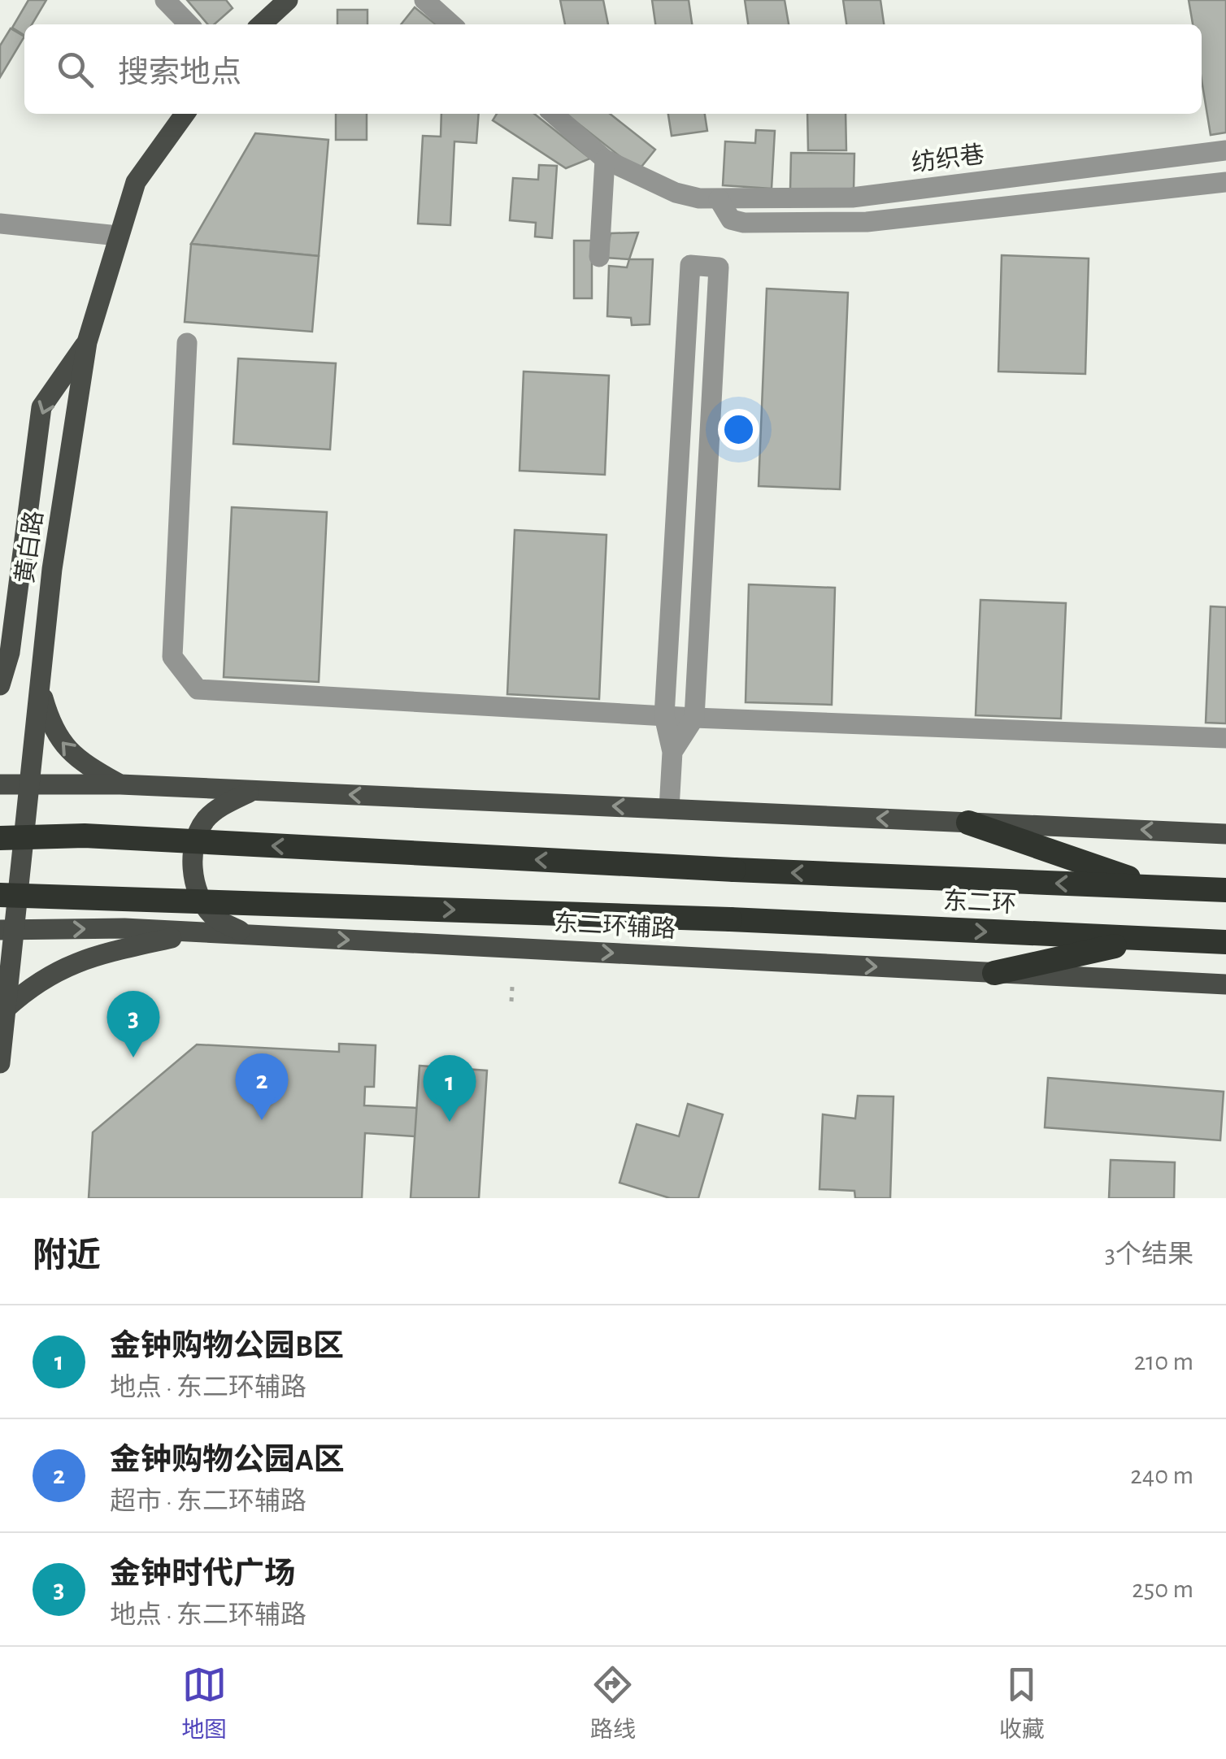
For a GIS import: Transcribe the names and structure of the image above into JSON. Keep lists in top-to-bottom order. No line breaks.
{"streets":{"highway":["东二环"],"main road":["黄白路","东二环辅路"],"street":["纺织巷"]},"crossings":[["黄白路","东二环辅路"]],"page":{"search":"搜索地点","pins":["3","2","1"],"heading":["附近","3个结果"],"list":[{"mark":"1","name":"金钟购物公园B区","note":"地点 · 东二环辅路","value":"210 m"},{"mark":"2","name":"金钟购物公园A区","note":"超市 · 东二环辅路","value":"240 m"},{"mark":"3","name":"金钟时代广场","note":"地点 · 东二环辅路","value":"250 m"}],"nav":["地图","路线","收藏"]}}
